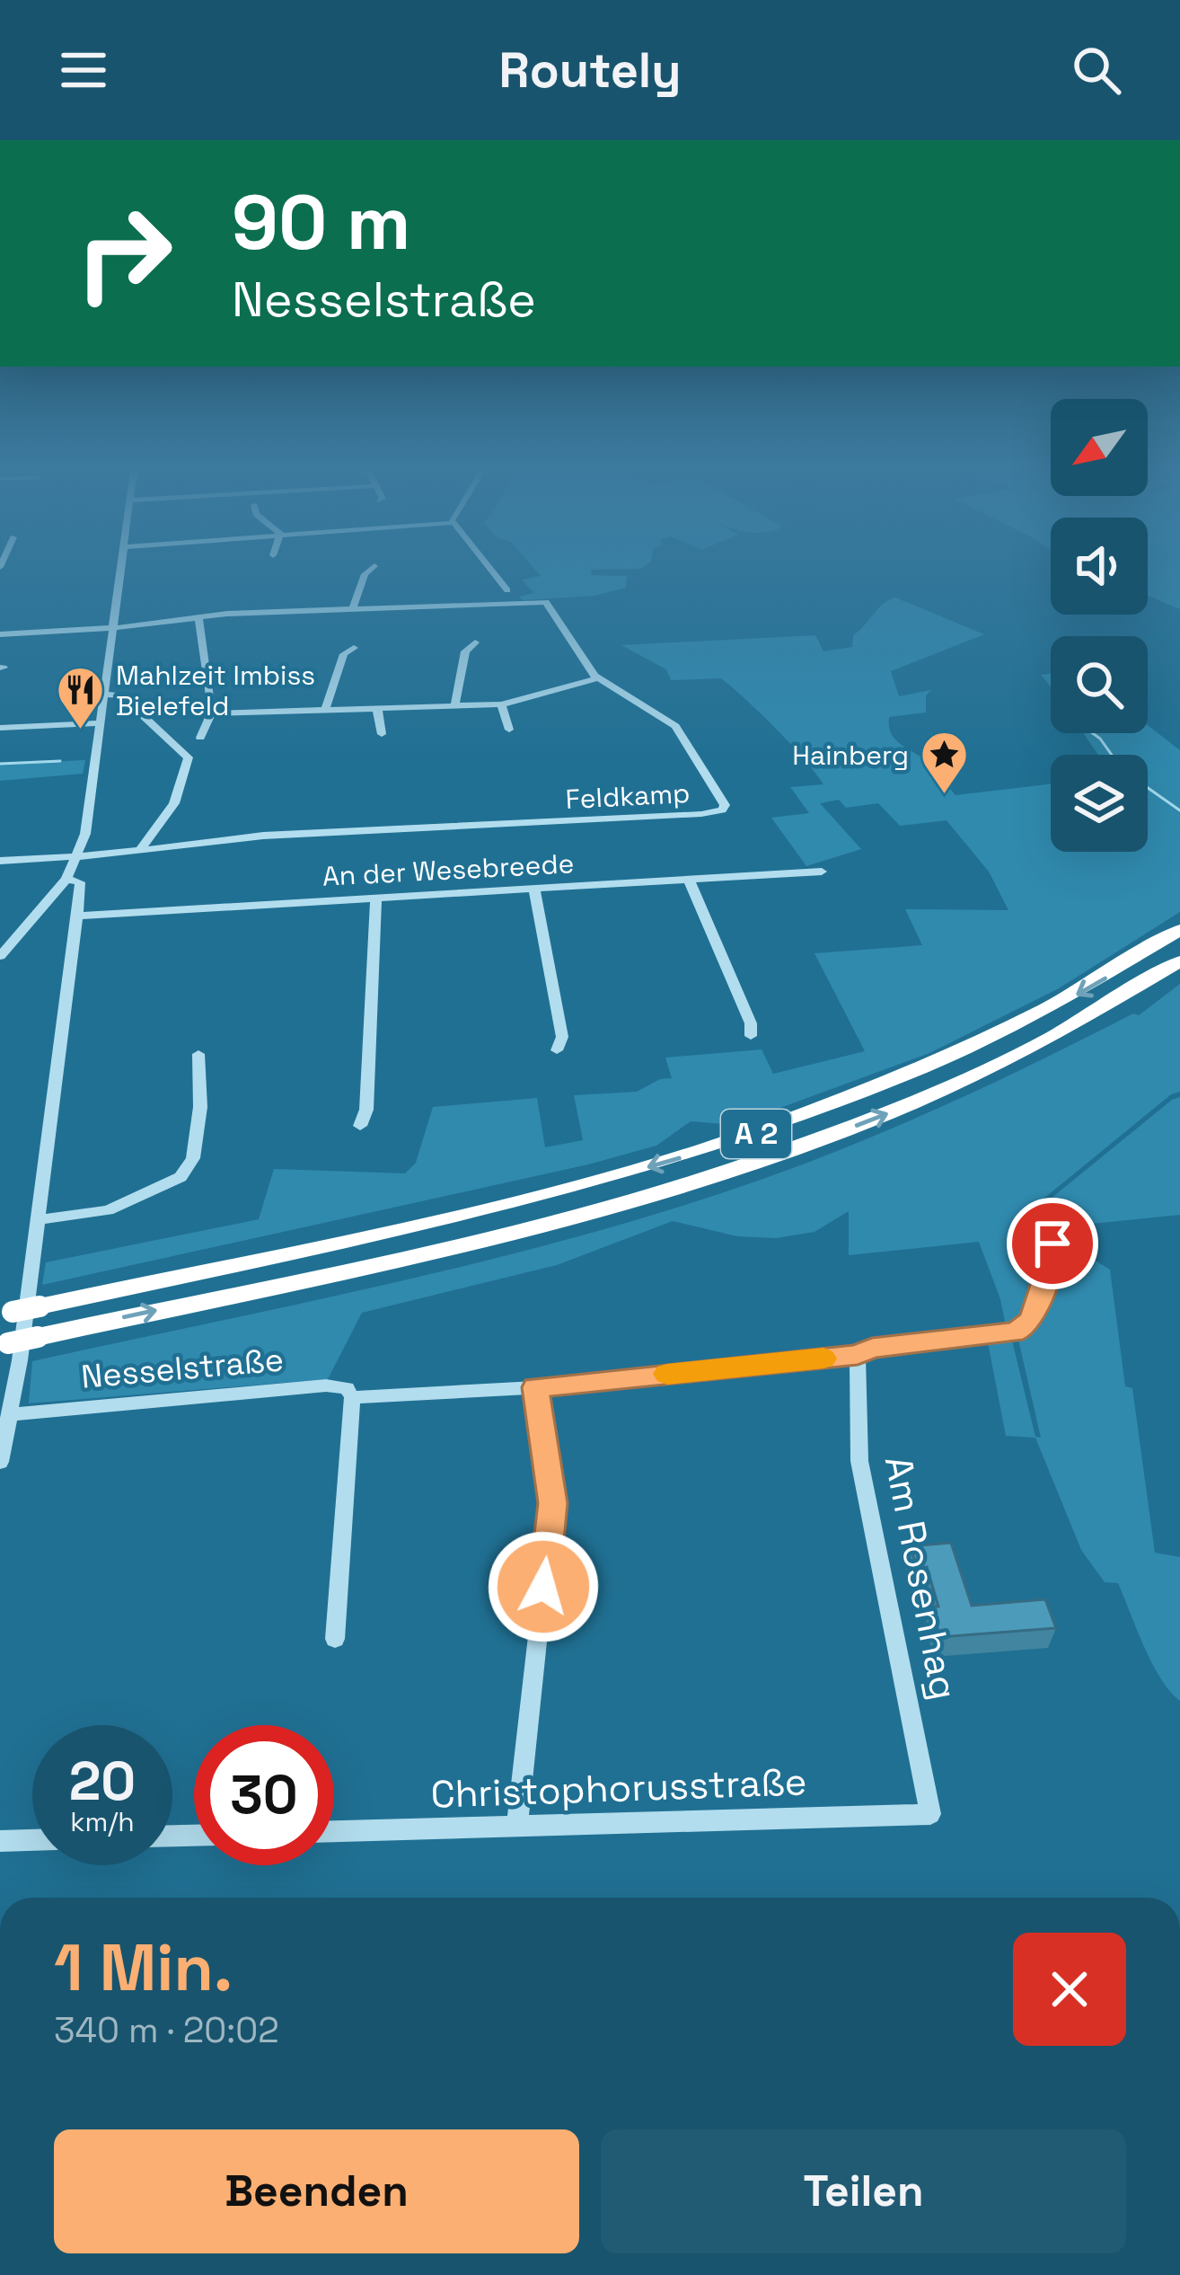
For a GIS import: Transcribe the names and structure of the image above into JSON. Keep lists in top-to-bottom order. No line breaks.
{"streets":{"highway":["A 2"],"street":["Feldkamp","An der Wesebreede","Nesselstraße","Am Rosenhag","Christophorusstraße"]},"crossings":[["Nesselstraße","Am Rosenhag"],["Am Rosenhag","Christophorusstraße"]],"places":{"restaurant":["Mahlzeit Imbiss Bielefeld"],"place":["Hainberg"]},"north":"bottom left","page":{"header":"Routely","turn":["90 m","Nesselstraße"],"speed":"20 km/h","limit":"30","heading":["1 Min.","340 m · 20:02"],"buttons":["Beenden","Teilen"]}}
